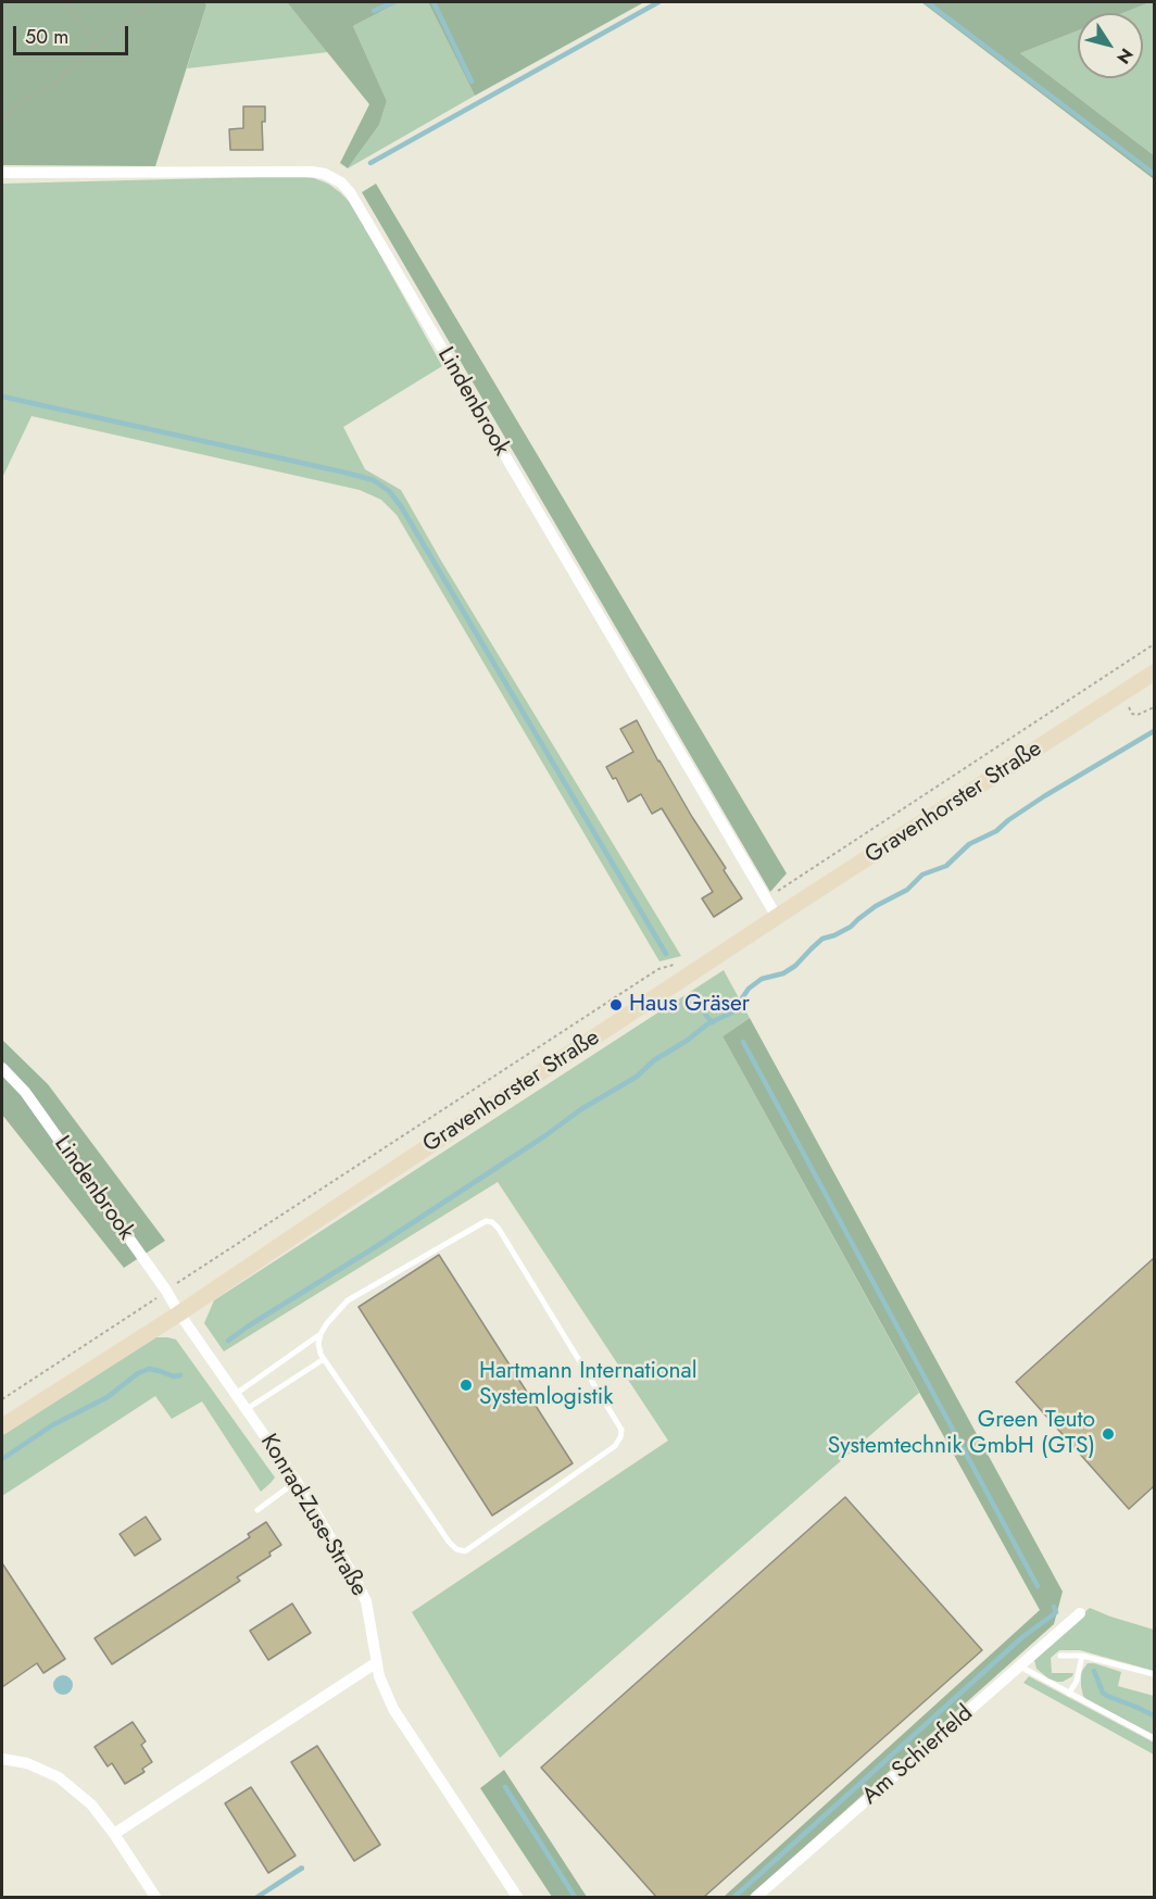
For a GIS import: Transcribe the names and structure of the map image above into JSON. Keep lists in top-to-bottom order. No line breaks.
{"streets":{"main road":["Gravenhorster Straße"],"street":["Lindenbrook","Konrad-Zuse-Straße","Am Schierfeld"]},"crossings":[["Lindenbrook","Gravenhorster Straße"],["Lindenbrook","Konrad-Zuse-Straße"],["Gravenhorster Straße","Konrad-Zuse-Straße"]],"places":["Haus Gräser","Hartmann International Systemlogistik","Green Teuto Systemtechnik GmbH (GTS)"],"scale_bar":"50 m","north":"bottom right"}
